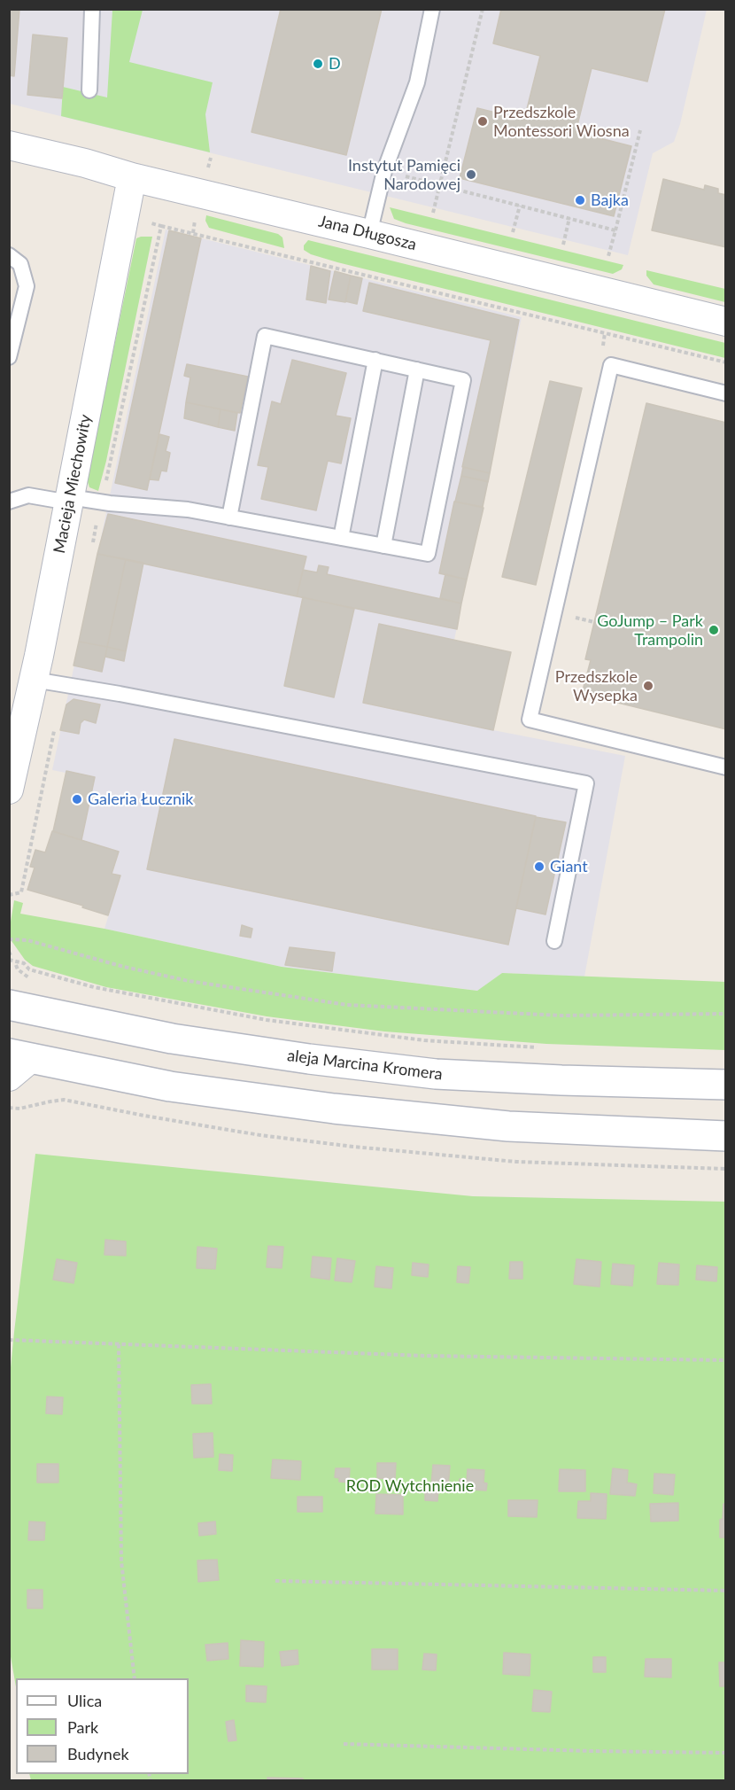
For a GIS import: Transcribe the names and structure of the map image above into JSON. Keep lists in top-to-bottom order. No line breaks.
{"streets":{"main road":["aleja Marcina Kromera"],"street":["Jana Długosza","Macieja Miechowity"]},"crossings":[["Jana Długosza","Macieja Miechowity"]],"parks":["ROD Wytchnienie"],"places":["D","Przedszkole Montessori Wiosna","Instytut Pamięci Narodowej","Bajka","GoJump – Park Trampolin","Przedszkole Wysepka","Galeria Łucznik","Giant"],"legend":["Ulica","Park","Budynek"]}
